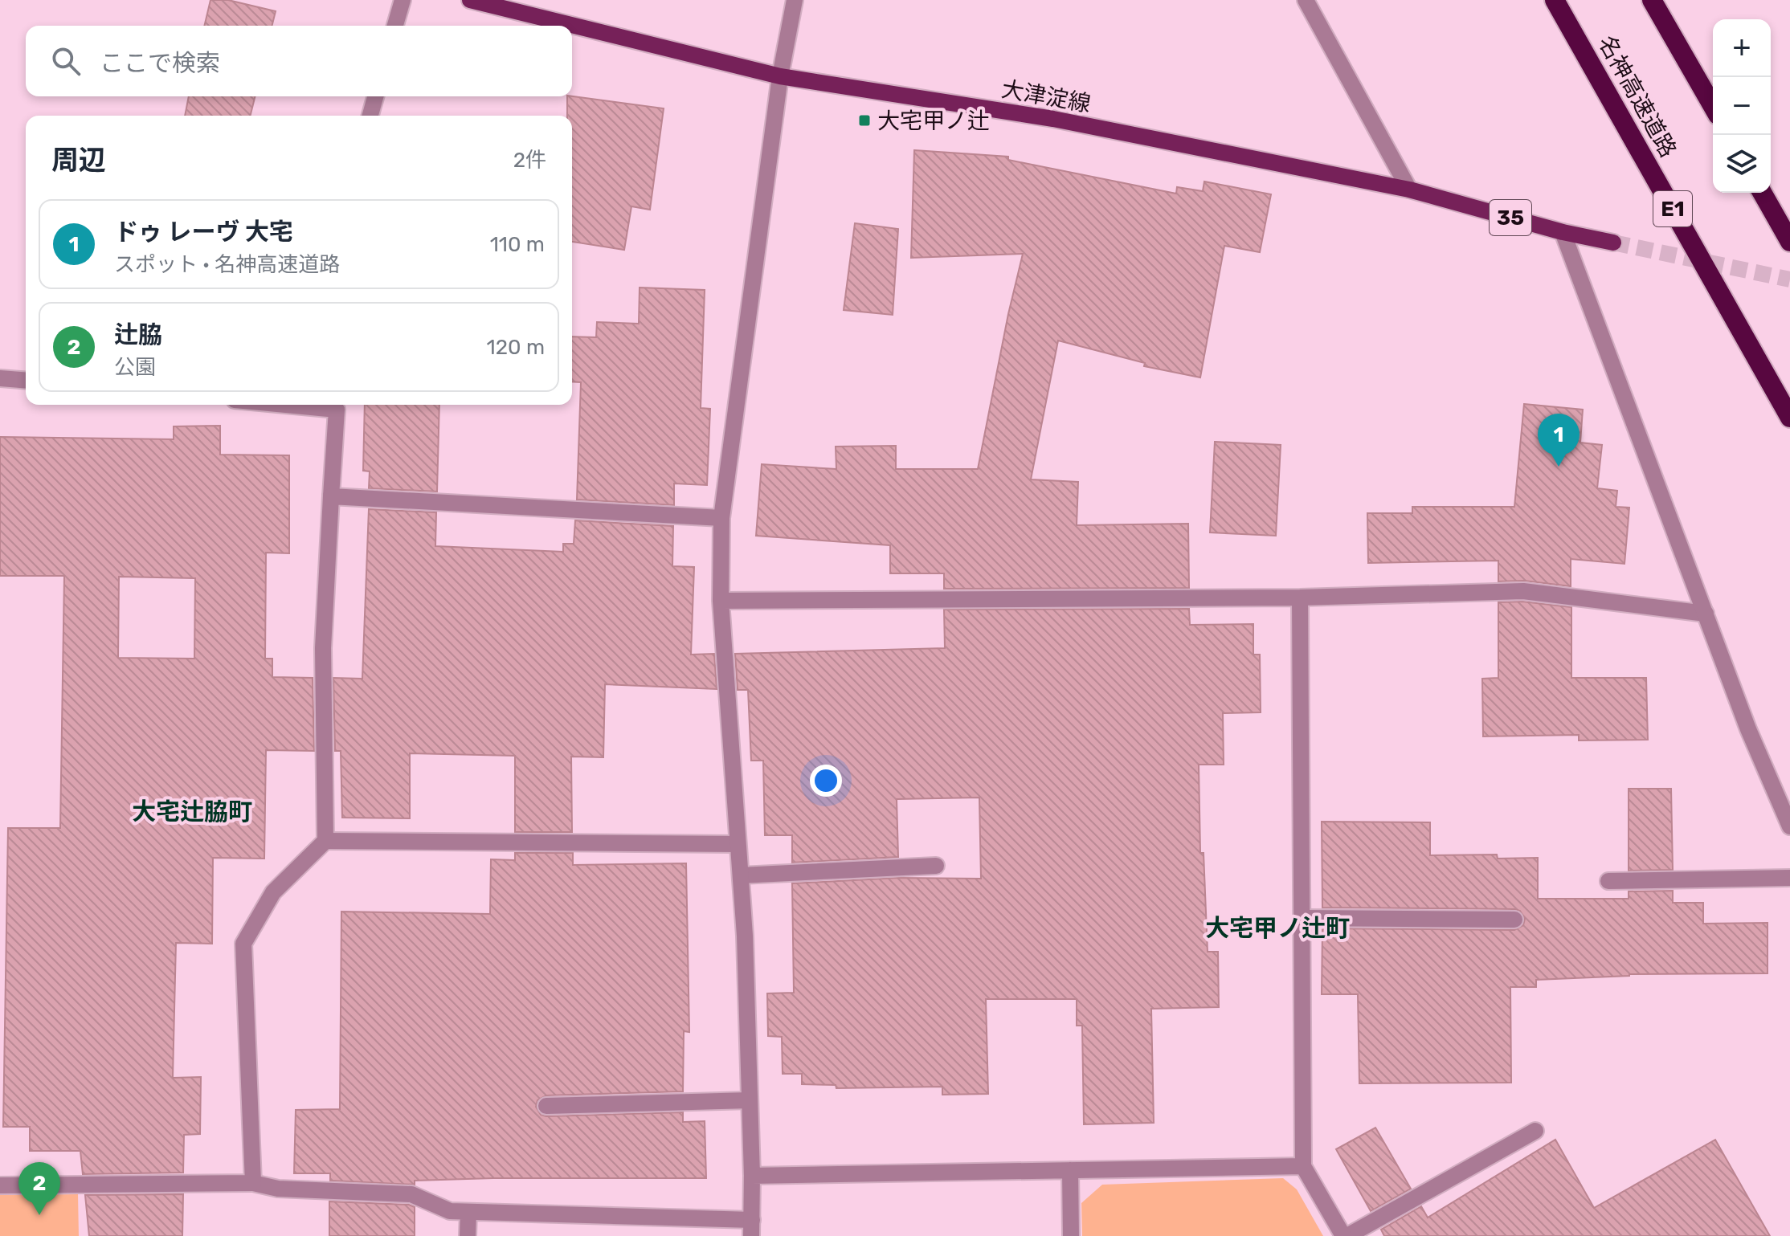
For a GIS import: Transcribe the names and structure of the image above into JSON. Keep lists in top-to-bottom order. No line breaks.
{"streets":{"highway":["名神高速道路","E1"],"main road":["大津淀線","35"]},"districts":["大宅辻脇町","大宅甲ノ辻町"],"places":{"transit":["大宅甲ノ辻"]},"page":{"map_buttons":["+","−"],"search":"ここで検索","heading":["周辺","2件"],"list":[{"mark":"1","name":"ドゥ レーヴ 大宅","note":"スポット · 名神高速道路","value":"110 m"},{"mark":"2","name":"辻脇","note":"公園","value":"120 m"}],"pins":["1","2"]}}
